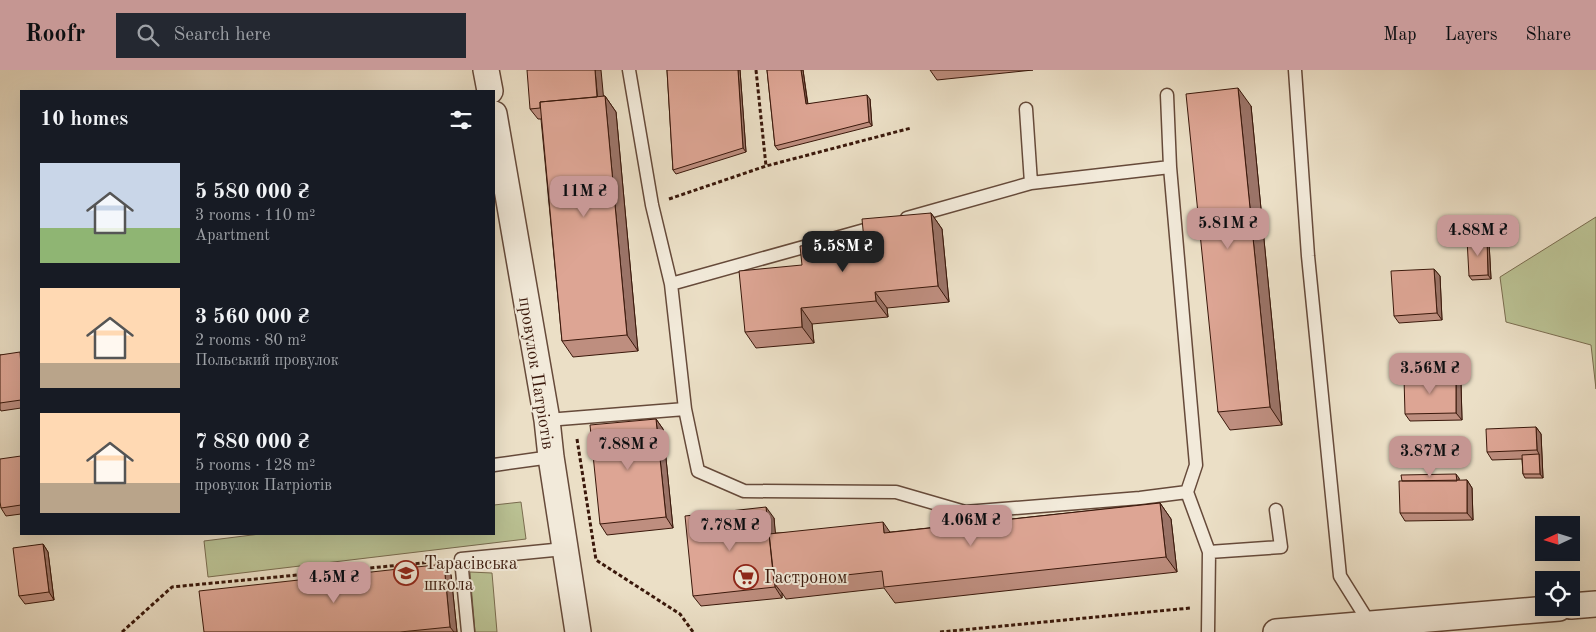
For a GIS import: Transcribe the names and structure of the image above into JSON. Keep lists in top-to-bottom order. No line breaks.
{"streets":{"street":["провулок Патріотів"]},"places":{"school or university":["Тарасівська школа"],"supermarket":["Гастроном"]},"north":"left","page":{"header":"Roofr","search":"Search here","nav":["Map","Layers","Share"],"heading":"10 homes","list":[{"name":"5 580 000 ₴","note":"3 rooms · 110 m² · Apartment"},{"name":"3 560 000 ₴","note":"2 rooms · 80 m² · Польський провулок"},{"name":"7 880 000 ₴","note":"5 rooms · 128 m² · провулок Патріотів"}],"price":["11M ₴","5.81M ₴","4.88M ₴","5.58M ₴","3.56M ₴","7.88M ₴","3.87M ₴","4.06M ₴","7.78M ₴","4.5M ₴"]}}
